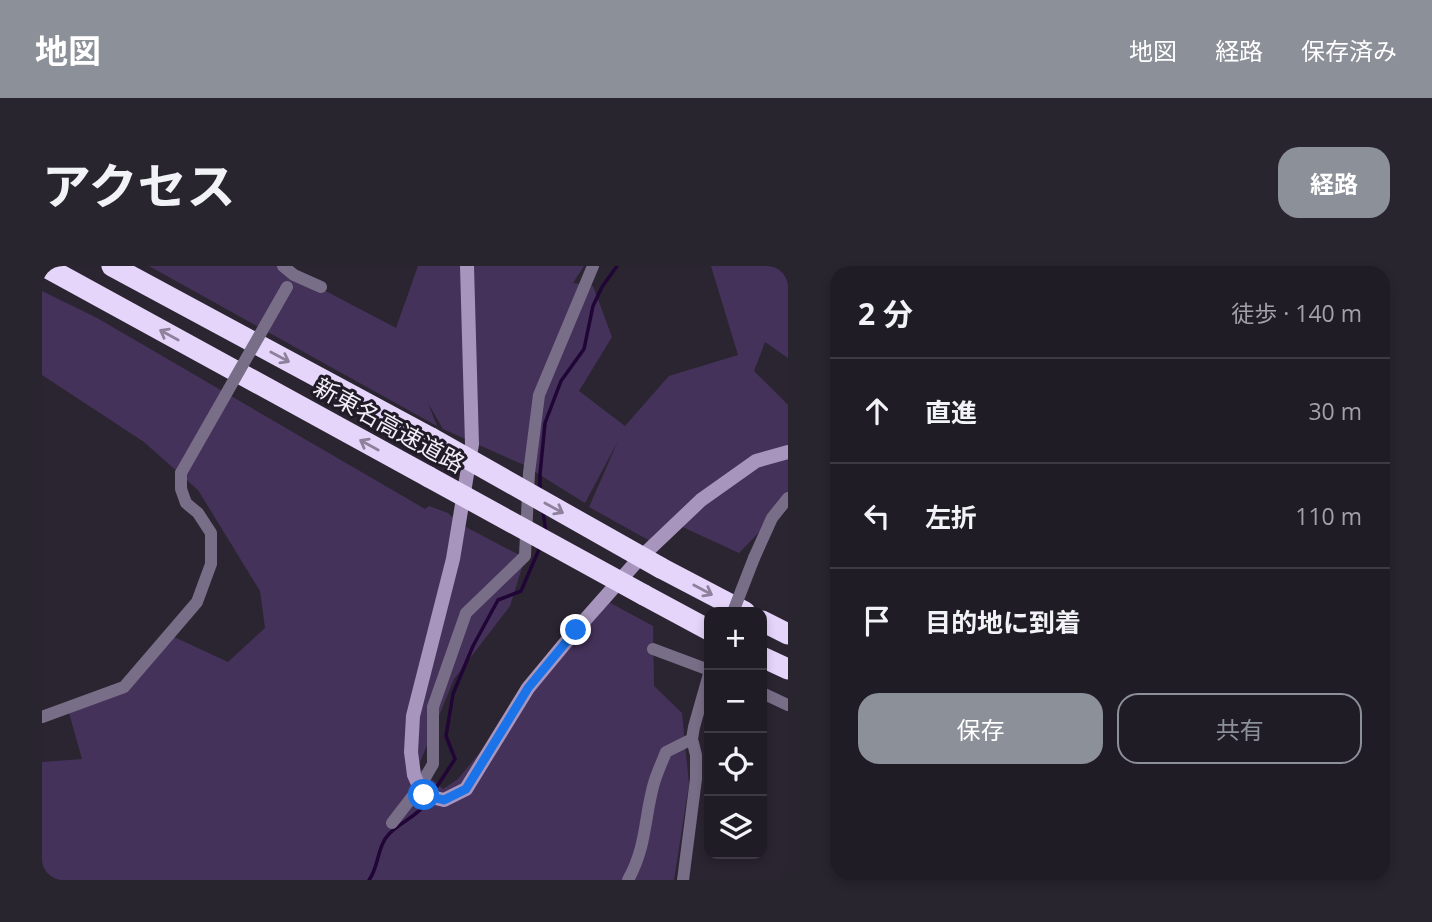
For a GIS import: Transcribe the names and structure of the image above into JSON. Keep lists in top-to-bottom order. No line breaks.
{"streets":{"highway":["新東名高速道路"]},"page":{"header":"地図","nav":["地図","経路","保存済み"],"title":"アクセス","buttons":["経路",["保存","共有"]],"heading":["2 分","徒歩 · 140 m"],"list":[["直進","30 m"],["左折","110 m"],"目的地に到着"],"map_buttons":["+","−"]}}
